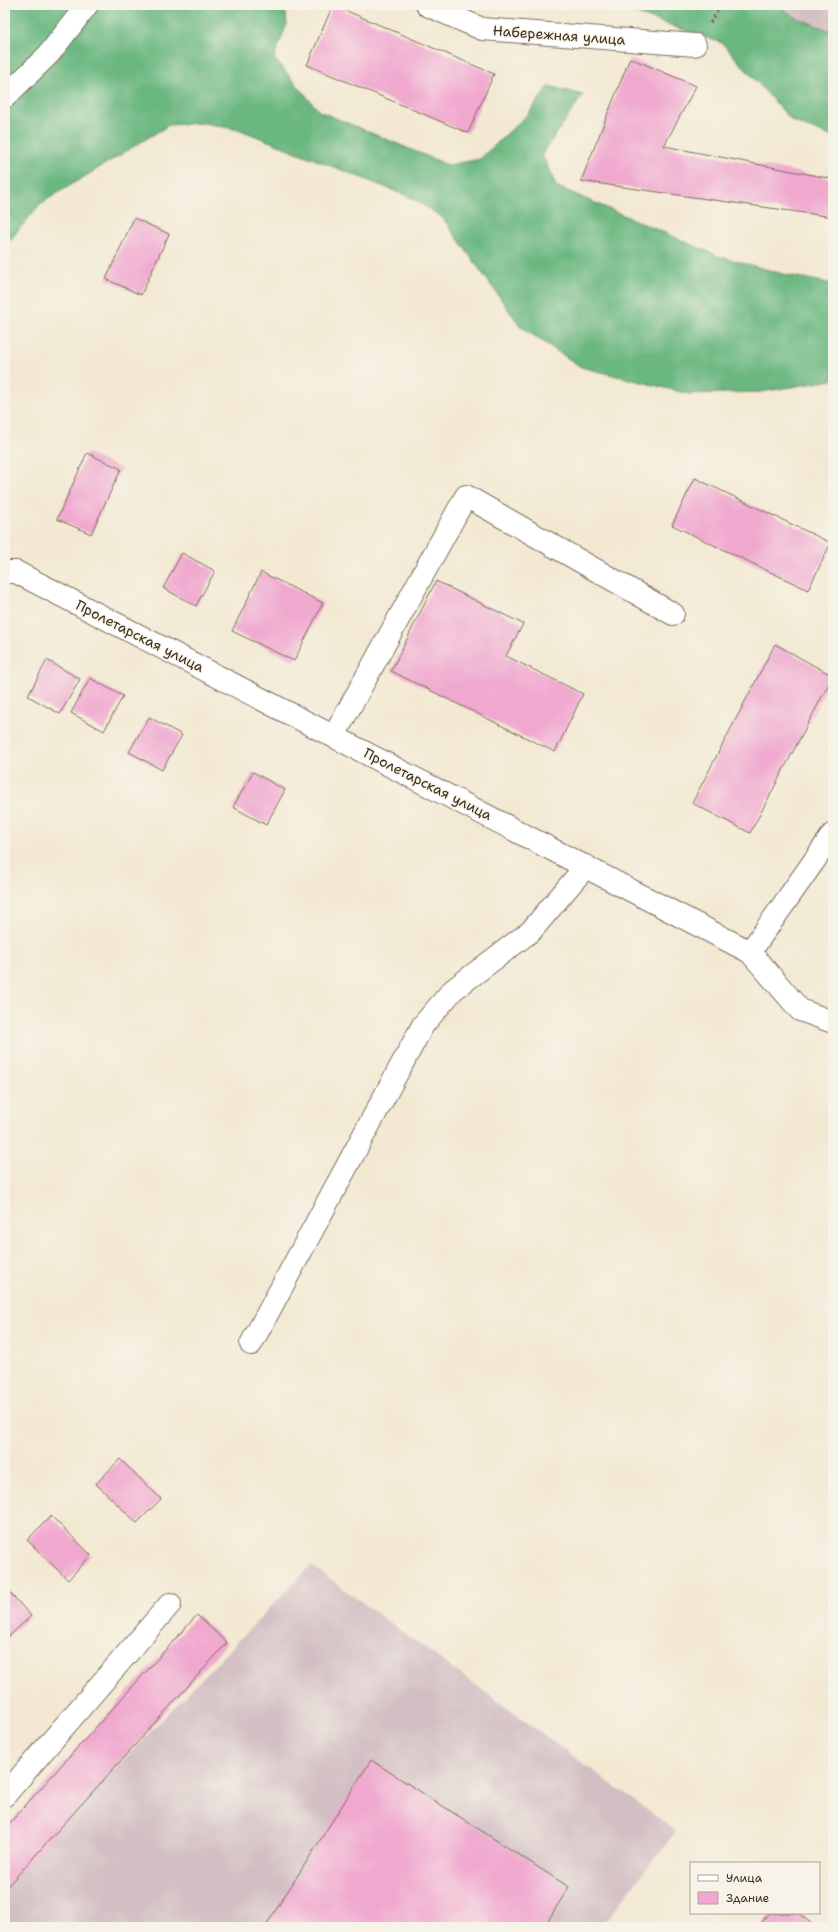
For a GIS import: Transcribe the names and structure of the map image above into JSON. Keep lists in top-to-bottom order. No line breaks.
{"streets":{"street":["Набережная улица","Пролетарская улица"]},"legend":["Улица","Здание"]}
